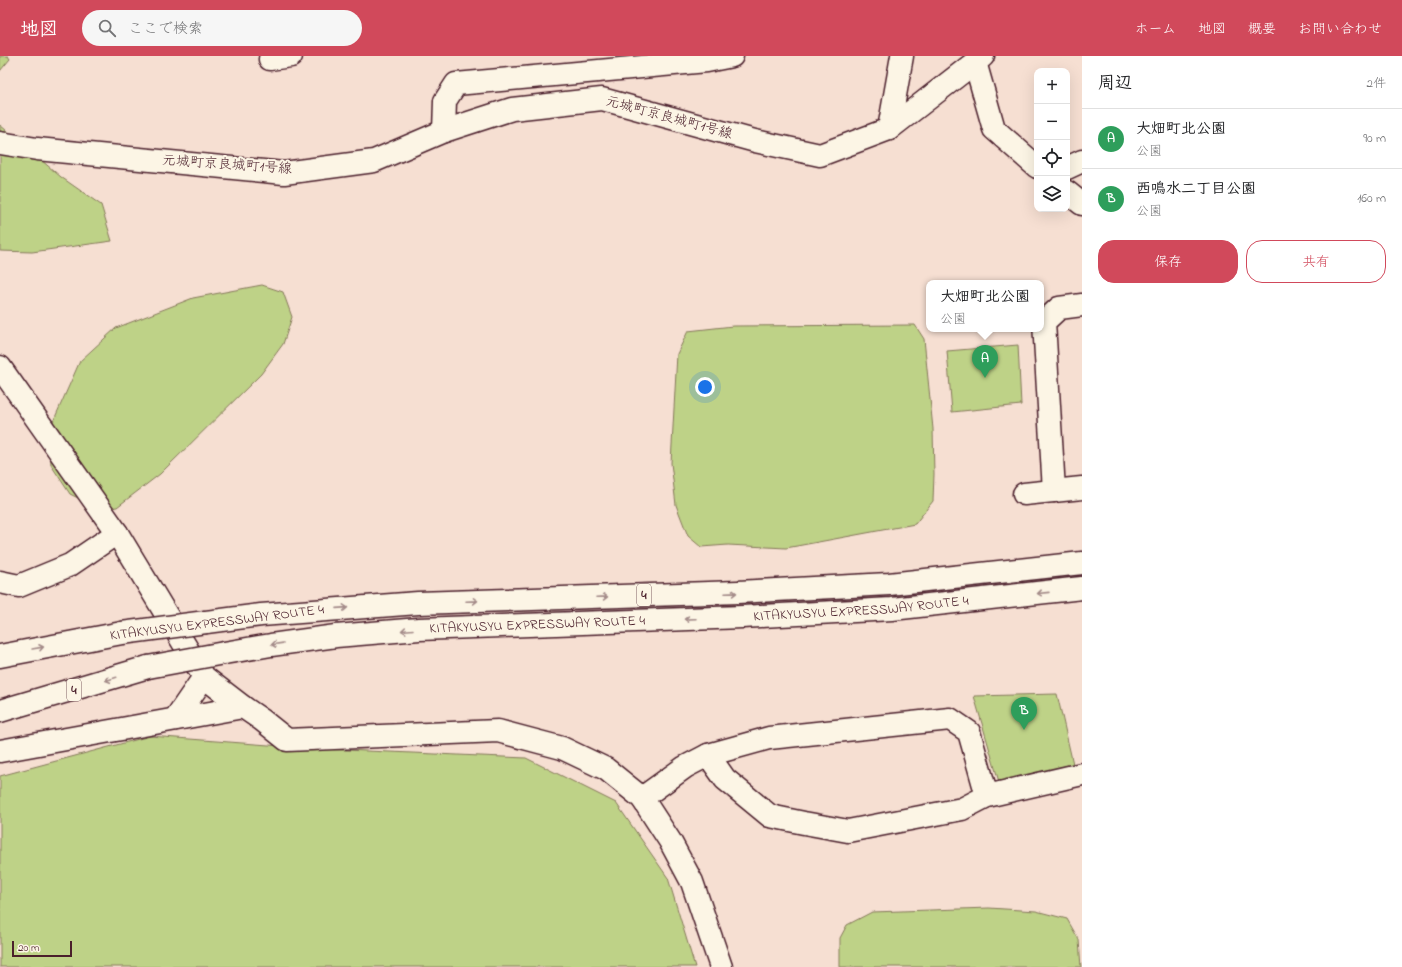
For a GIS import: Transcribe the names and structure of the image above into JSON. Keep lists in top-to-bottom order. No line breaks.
{"streets":{"main road":["元城町京良城町1号線","4","KITAKYUSYU EXPRESSWAY ROUTE 4"]},"scale_bar":"20 m","page":{"header":"地図","search":"ここで検索","nav":["ホーム","地図","概要","お問い合わせ"],"heading":["周辺","2件"],"map_buttons":["+","−"],"list":[{"mark":"A","name":"大畑町北公園","note":"公園","value":"90 m"},{"mark":"B","name":"西鳴水二丁目公園","note":"公園","value":"160 m"}],"buttons":["保存","共有"],"popup":["大畑町北公園","公園"],"pins":["A","B"],"scale":"20 m"}}
